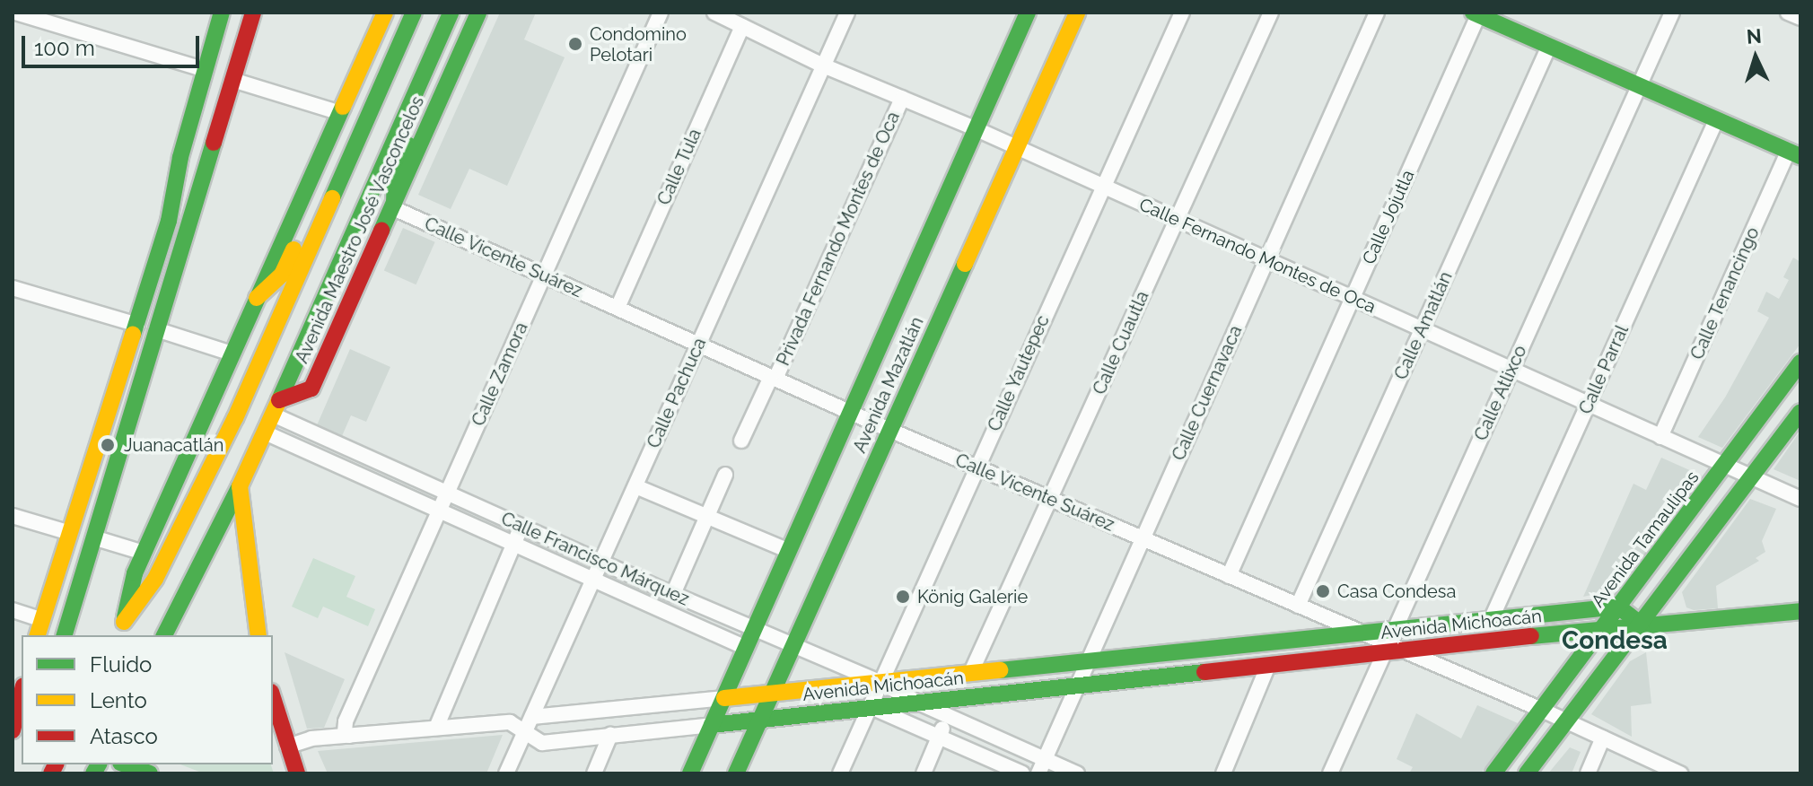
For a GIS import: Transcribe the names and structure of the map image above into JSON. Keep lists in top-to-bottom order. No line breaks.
{"streets":{"main road":["Avenida Maestro José Vasconcelos","Avenida Mazatlán","Avenida Tamaulipas","Avenida Michoacán"],"street":["Calle Tula","Calle Jojutla","Privada Fernando Montes de Oca","Calle Fernando Montes de Oca","Calle Vicente Suárez","Calle Tenancingo","Calle Amatlán","Calle Cuautla","Calle Parral","Calle Yautepec","Calle Zamora","Calle Pachuca","Calle Cuernavaca","Calle Atlixco","Calle Francisco Márquez"]},"crossings":[["Calle Tula","Calle Fernando Montes de Oca"],["Calle Tula","Calle Vicente Suárez"],["Calle Jojutla","Calle Fernando Montes de Oca"],["Calle Jojutla","Calle Vicente Suárez"],["Avenida Maestro José Vasconcelos","Calle Vicente Suárez"],["Avenida Maestro José Vasconcelos","Calle Francisco Márquez"],["Privada Fernando Montes de Oca","Calle Fernando Montes de Oca"],["Privada Fernando Montes de Oca","Calle Vicente Suárez"],["Calle Fernando Montes de Oca","Calle Tenancingo"],["Calle Fernando Montes de Oca","Calle Amatlán"],["Calle Fernando Montes de Oca","Calle Cuautla"],["Calle Fernando Montes de Oca","Calle Parral"],["Calle Fernando Montes de Oca","Calle Yautepec"],["Calle Fernando Montes de Oca","Avenida Mazatlán"],["Calle Fernando Montes de Oca","Calle Pachuca"],["Calle Fernando Montes de Oca","Calle Cuernavaca"],["Calle Fernando Montes de Oca","Calle Atlixco"],["Calle Fernando Montes de Oca","Avenida Tamaulipas"],["Calle Vicente Suárez","Calle Amatlán"],["Calle Vicente Suárez","Calle Cuautla"],["Calle Vicente Suárez","Calle Yautepec"],["Calle Vicente Suárez","Calle Zamora"],["Calle Vicente Suárez","Avenida Mazatlán"],["Calle Vicente Suárez","Calle Pachuca"],["Calle Vicente Suárez","Calle Cuernavaca"],["Calle Vicente Suárez","Avenida Michoacán"],["Calle Cuautla","Avenida Michoacán"],["Calle Parral","Avenida Michoacán"],["Calle Yautepec","Calle Francisco Márquez"],["Calle Yautepec","Avenida Michoacán"],["Calle Zamora","Calle Francisco Márquez"],["Calle Zamora","Avenida Michoacán"],["Avenida Mazatlán","Calle Francisco Márquez"],["Avenida Mazatlán","Avenida Michoacán"],["Calle Pachuca","Calle Francisco Márquez"],["Calle Pachuca","Avenida Michoacán"],["Calle Cuernavaca","Calle Francisco Márquez"],["Calle Cuernavaca","Avenida Michoacán"],["Calle Atlixco","Avenida Michoacán"],["Avenida Tamaulipas","Avenida Michoacán"],["Calle Francisco Márquez","Avenida Michoacán"]],"districts":["Condesa"],"places":["Condomino Pelotari","Juanacatlán","Casa Condesa","König Galerie"],"legend":["Fluido","Lento","Atasco"],"scale_bar":"100 m","north":"top"}
